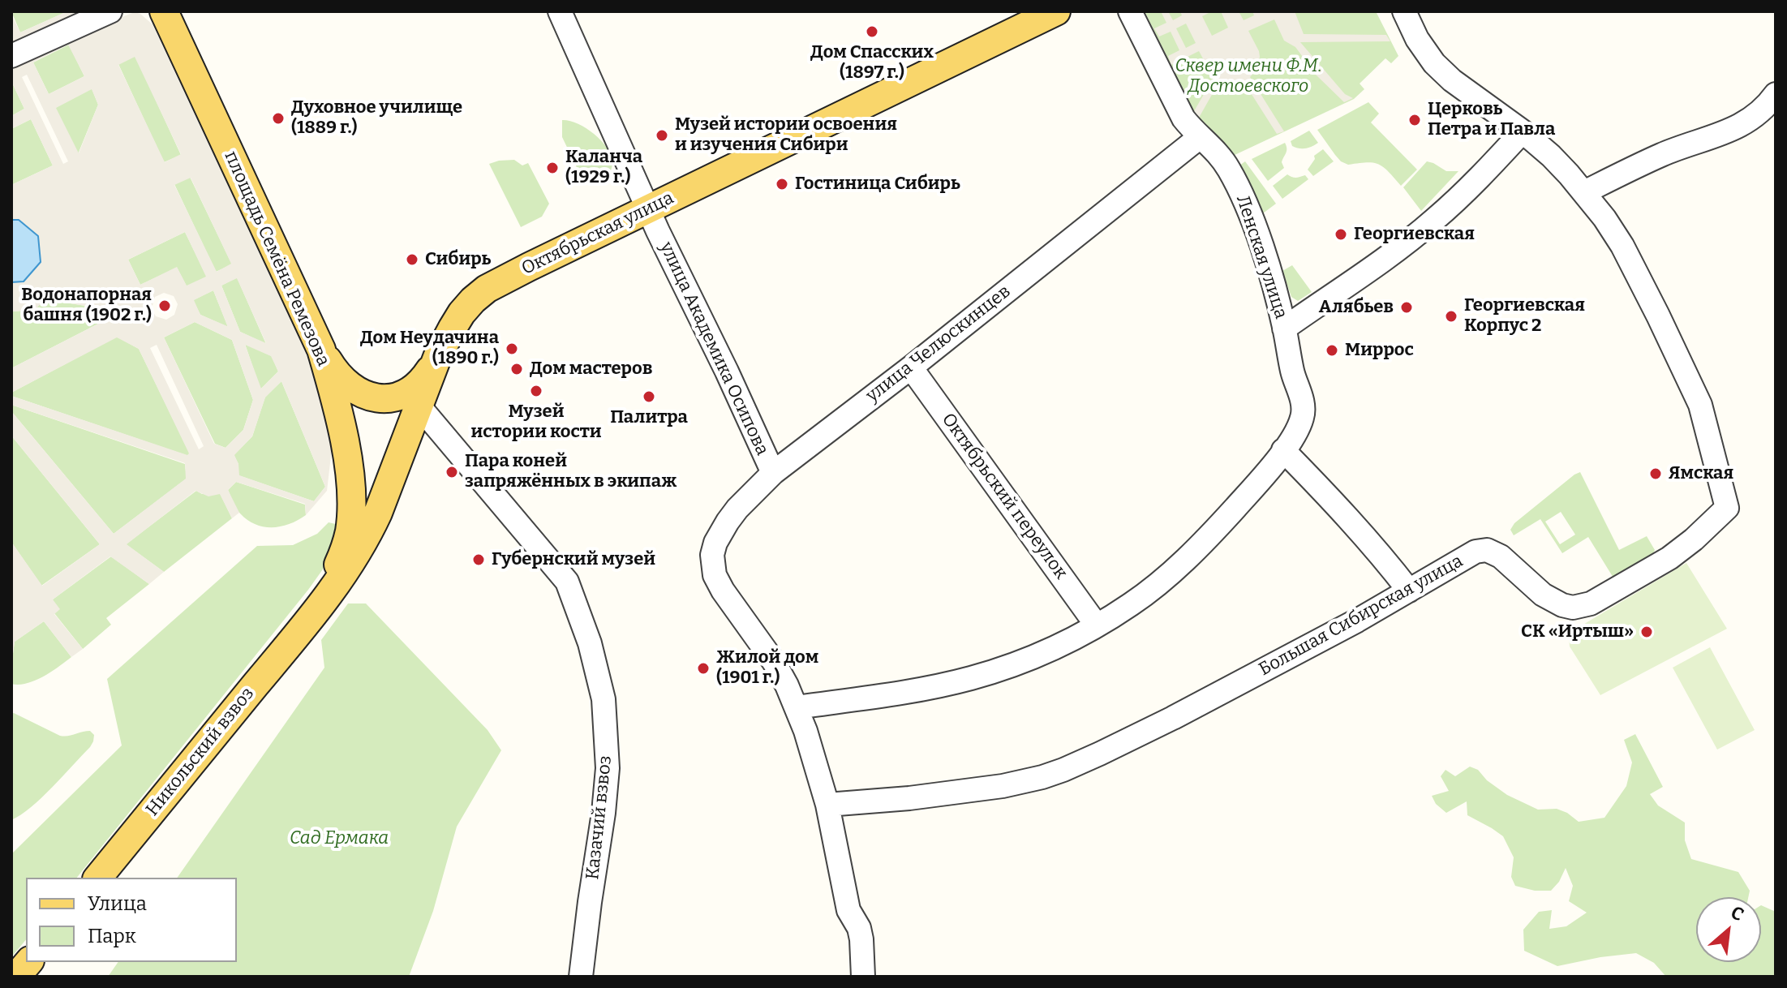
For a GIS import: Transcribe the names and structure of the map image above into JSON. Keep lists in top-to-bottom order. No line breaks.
{"streets":{"main road":["Октябрьская улица","площадь Семёна Ремезова","Никольский взвоз"],"street":["Ленская улица","улица Челюскинцев","улица Академика Осипова","Октябрьский переулок","Большая Сибирская улица","Казачий взвоз"]},"crossings":[["Октябрьская улица","площадь Семёна Ремезова"],["Октябрьская улица","улица Академика Осипова"],["Октябрьская улица","Никольский взвоз"],["Октябрьская улица","Казачий взвоз"],["Ленская улица","улица Челюскинцев"],["Ленская улица","Октябрьский переулок"],["площадь Семёна Ремезова","Никольский взвоз"],["улица Челюскинцев","улица Академика Осипова"],["улица Челюскинцев","Октябрьский переулок"]],"parks":["Сквер имени Ф.М. Достоевского","Сад Ермака"],"places":["Дом Спасских (1897 г.)","Духовное училище (1889 г.)","Церковь Петра и Павла","Музей истории освоения и изучения Сибири","Каланча (1929 г.)","Гостиница Сибирь","Георгиевская","Сибирь","Водонапорная башня (1902 г.)","Алябьев","Георгиевская Корпус 2","Дом Неудачина (1890 г.)","Миррос","Дом мастеров","Музей истории кости","Палитра","Пара коней запряжённых в экипаж","Ямская","Губернский музей","СК «Иртыш»","Жилой дом (1901 г.)"],"legend":["Улица","Парк"],"north":"top right"}
